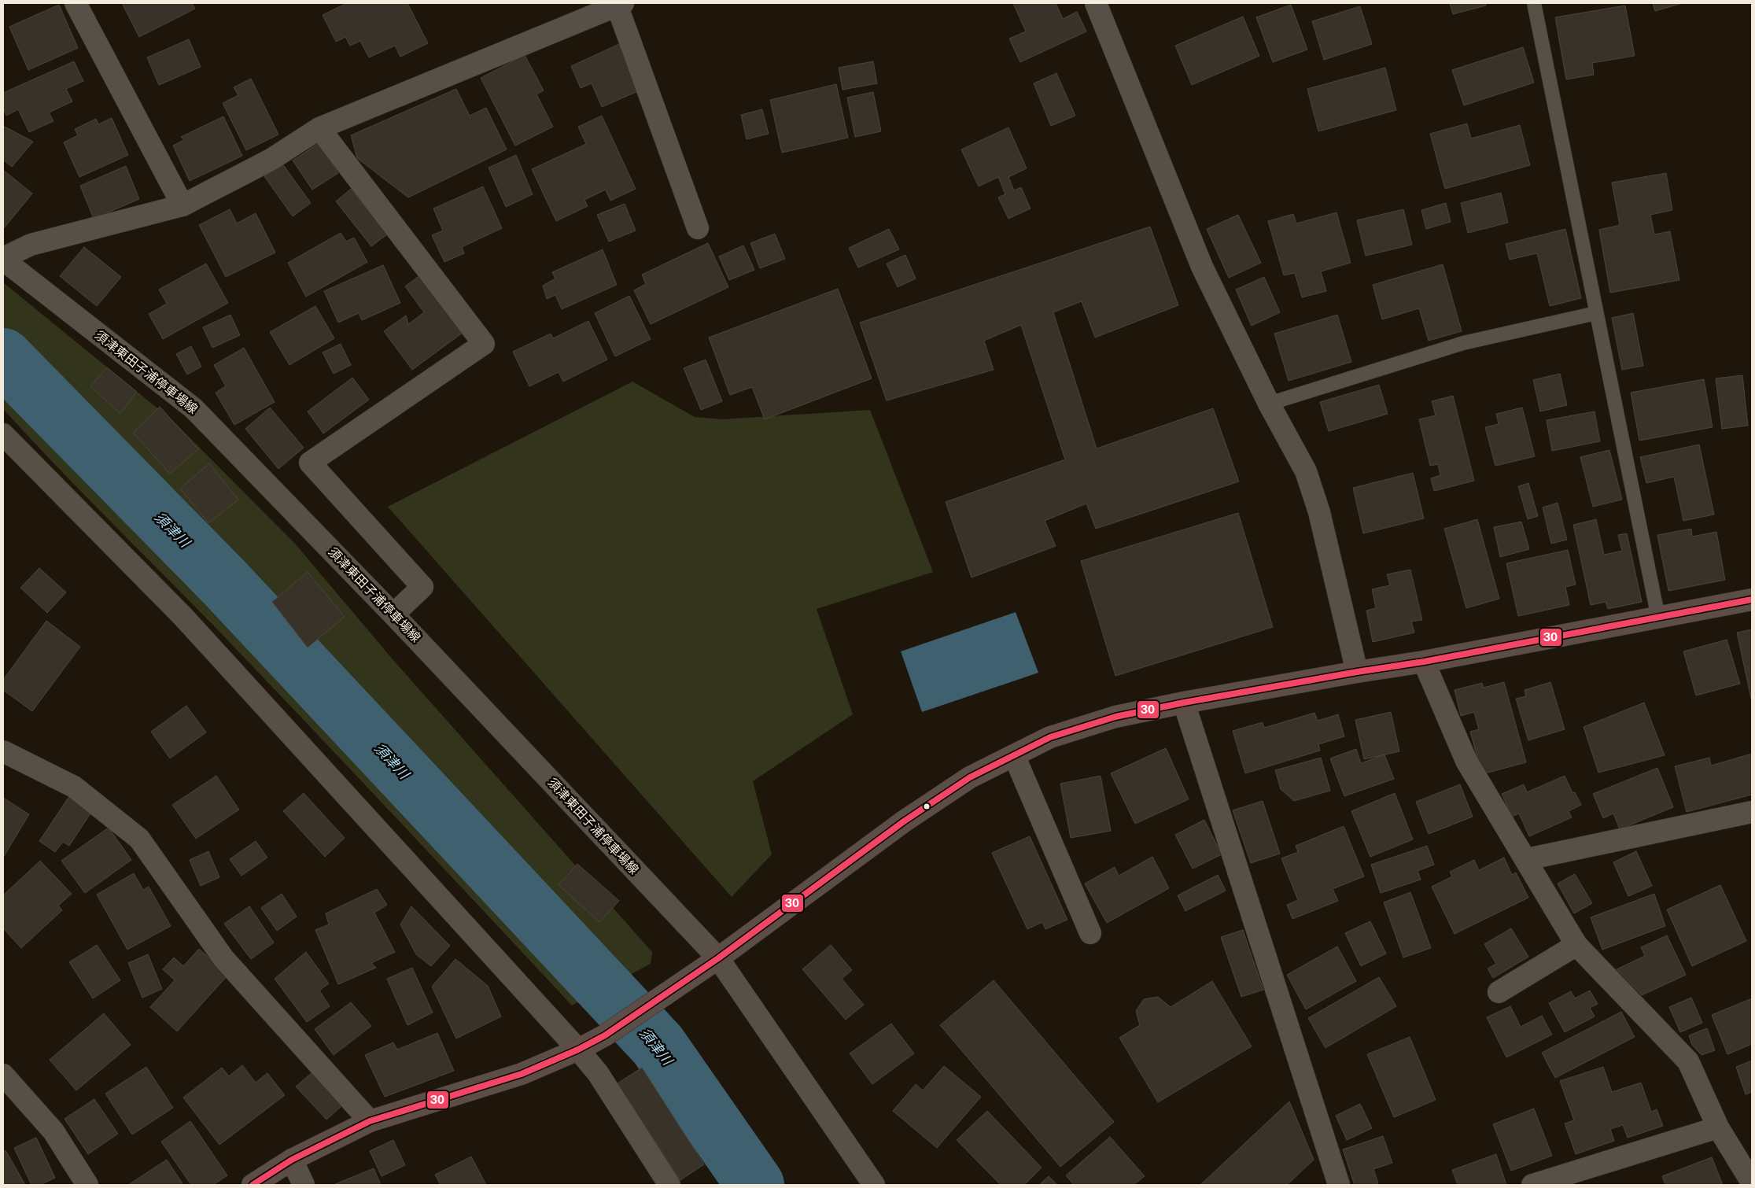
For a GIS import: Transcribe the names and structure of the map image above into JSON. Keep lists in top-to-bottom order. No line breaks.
{"streets":{"street":["須津東田子浦停車場線"]},"water":["須津川"],"lines":["transit line 30"]}
